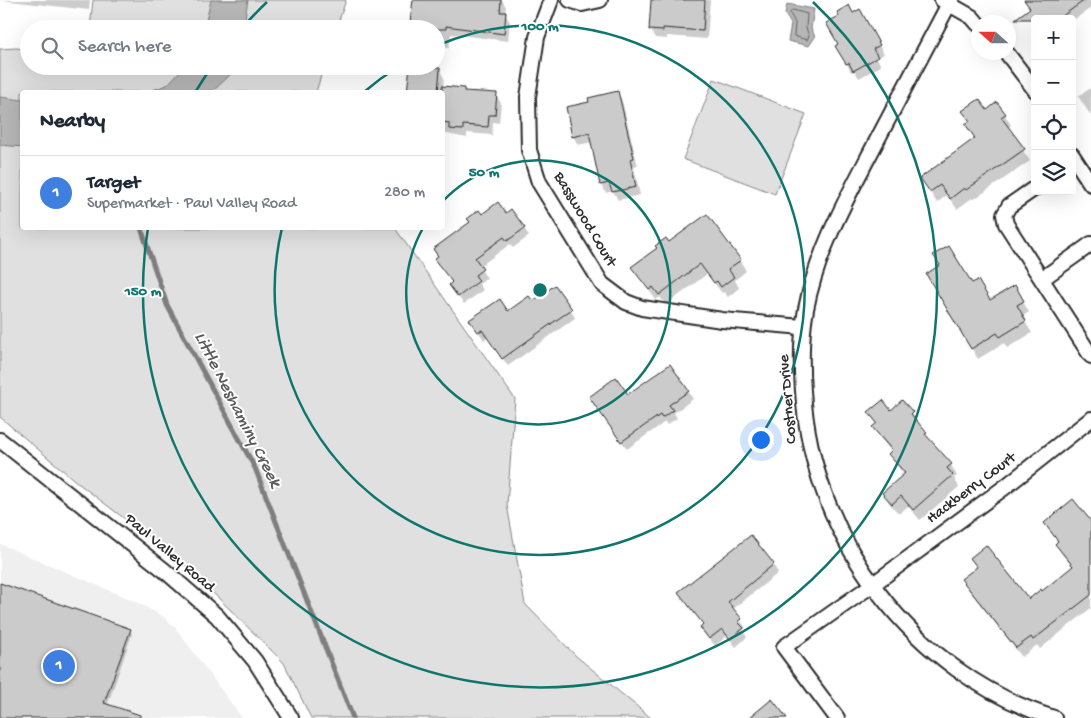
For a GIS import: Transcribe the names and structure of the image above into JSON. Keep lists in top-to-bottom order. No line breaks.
{"streets":{"street":["Basswood Court","Costner Drive","Hackberry Court","Paul Valley Road"]},"crossings":[["Basswood Court","Costner Drive"],["Costner Drive","Hackberry Court"]],"water":["Little Neshaminy Creek"],"north":"left","page":{"map_buttons":["+","−"],"search":"Search here","heading":"Nearby","list":[{"mark":"1","name":"Target","note":"Supermarket · Paul Valley Road","value":"280 m"}],"pins":"1"},"rings":["100 m","50 m","150 m"]}
